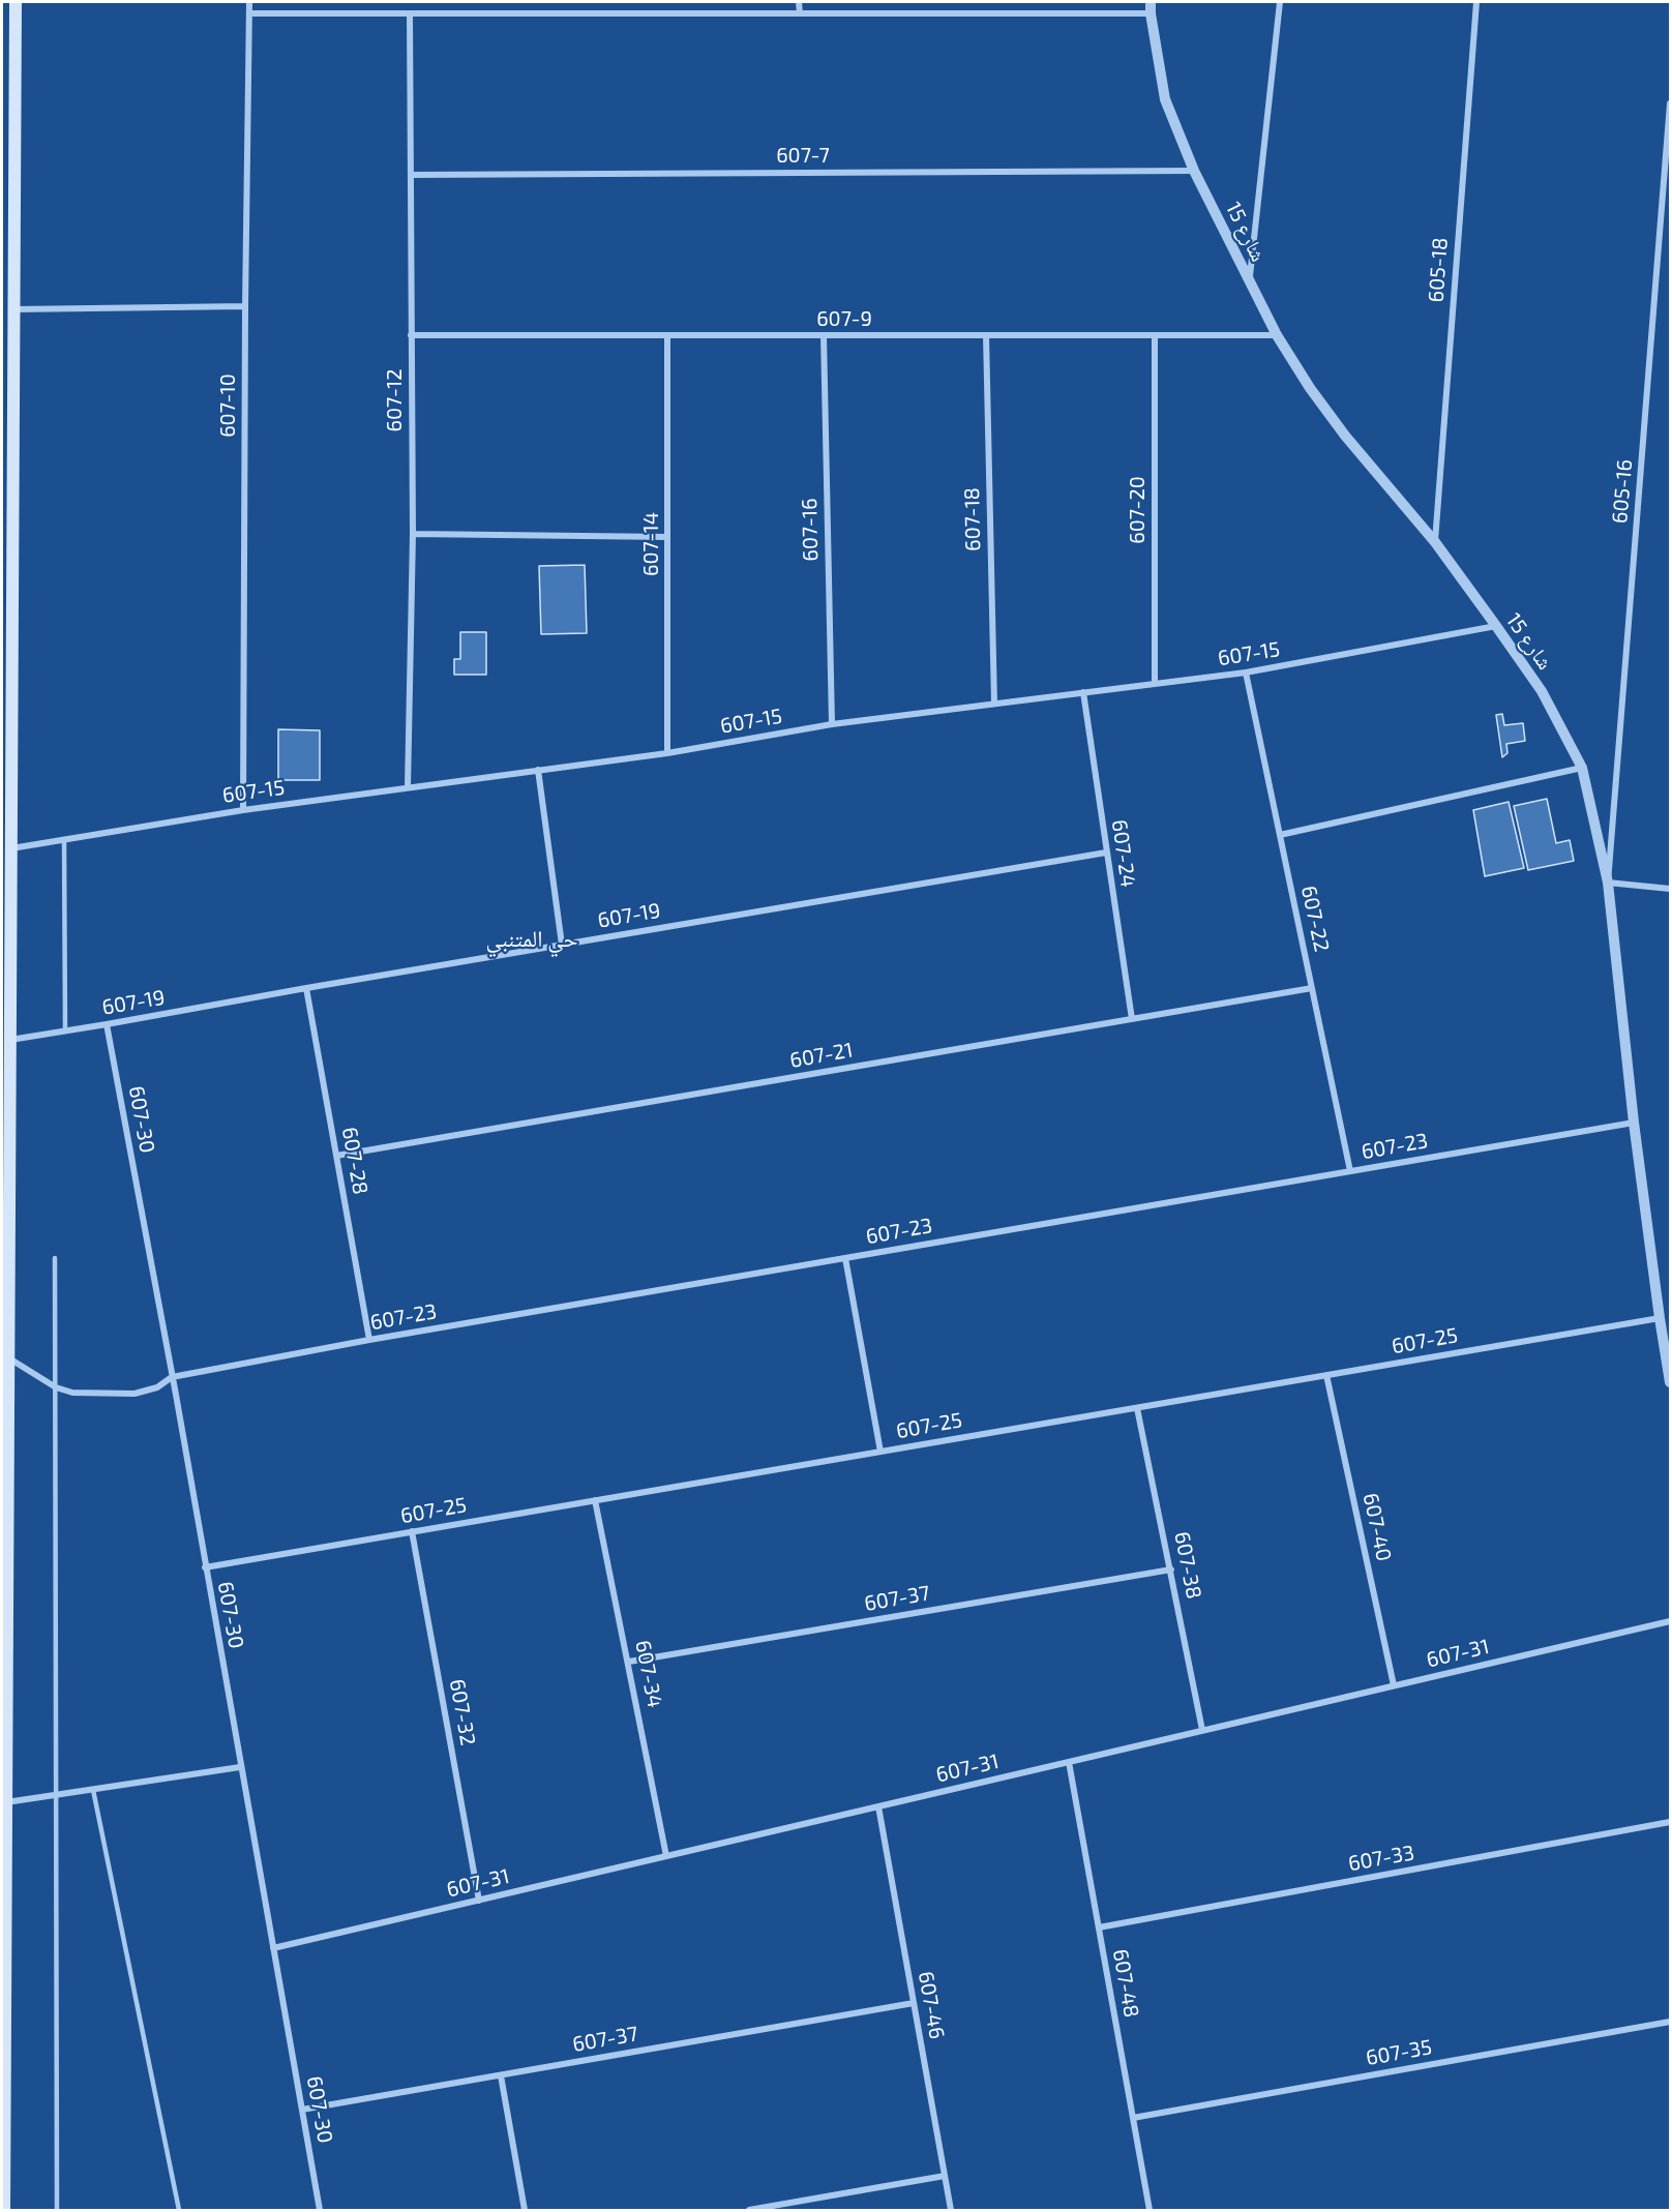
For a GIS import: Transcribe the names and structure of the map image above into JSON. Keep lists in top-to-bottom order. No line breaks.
{"streets":{"street":["607-7","شارع 15","605-18","607-9","607-12","607-10","605-16","607-20","607-18","607-16","607-14","607-15","607-24","607-19","607-22","607-21","607-30","607-23","607-28","607-25","607-40","607-38","607-37","607-31","607-34","607-32","607-33","607-48","607-46","607-35"]},"crossings":[["607-7","شارع 15"],["607-7","607-12"],["شارع 15","605-18"],["شارع 15","607-9"],["شارع 15","605-16"],["شارع 15","607-15"],["شارع 15","607-23"],["شارع 15","607-25"],["607-9","607-12"],["607-9","607-20"],["607-9","607-18"],["607-9","607-16"],["607-9","607-14"],["607-12","607-15"],["607-10","607-15"],["607-20","607-15"],["607-18","607-15"],["607-16","607-15"],["607-14","607-15"],["607-15","607-24"],["607-15","607-22"],["607-24","607-19"],["607-24","607-21"],["607-19","607-30"],["607-19","607-28"],["607-22","607-21"],["607-22","607-23"],["607-21","607-28"],["607-30","607-23"],["607-30","607-25"],["607-30","607-37"],["607-30","607-31"],["607-23","607-28"],["607-25","607-40"],["607-25","607-38"],["607-25","607-34"],["607-25","607-32"],["607-40","607-31"],["607-38","607-37"],["607-38","607-31"],["607-37","607-34"],["607-37","607-46"],["607-31","607-34"],["607-31","607-32"],["607-31","607-48"],["607-31","607-46"],["607-33","607-48"],["607-48","607-35"]],"districts":["حي المتنبي"]}
